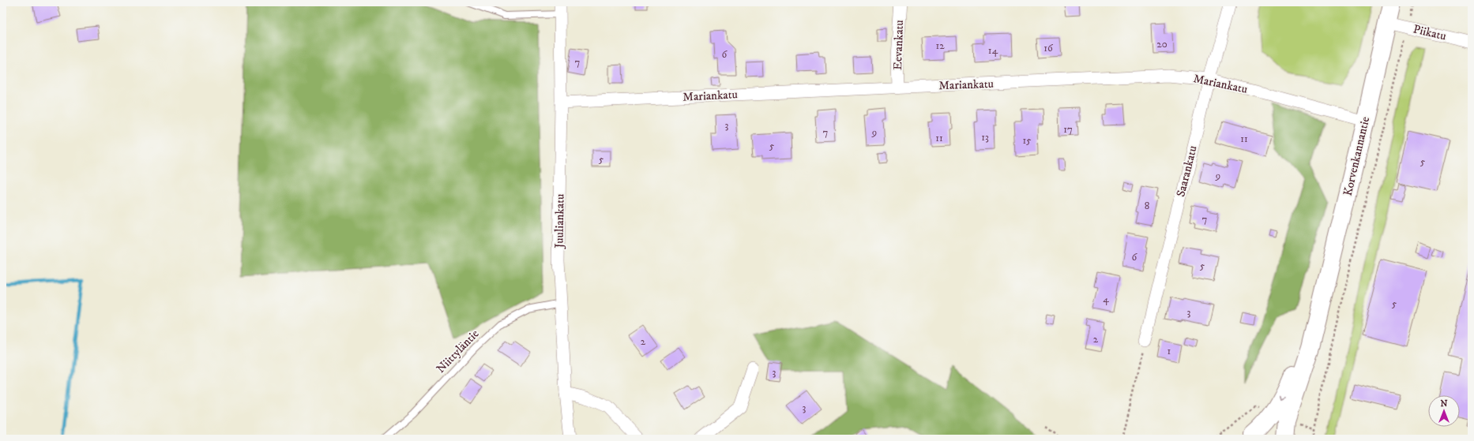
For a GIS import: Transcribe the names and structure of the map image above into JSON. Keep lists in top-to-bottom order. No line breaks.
{"streets":{"main road":["Korvenkannantie"],"street":["Piikatu","Eevankatu","Mariankatu","Saarankatu","Juuliankatu"],"lane":["Niittyläntie"]},"crossings":[["Piikatu","Korvenkannantie"],["Eevankatu","Mariankatu"],["Mariankatu","Korvenkannantie"],["Mariankatu","Saarankatu"],["Mariankatu","Juuliankatu"],["Juuliankatu","Niittyläntie"]],"house_numbers":["20","12","16","14","6","7","3","17","7","9","13","11","11","15","5","5","5","9","8","7","6","5","4","5","3","2","2","1","3","3"],"north":"top"}
